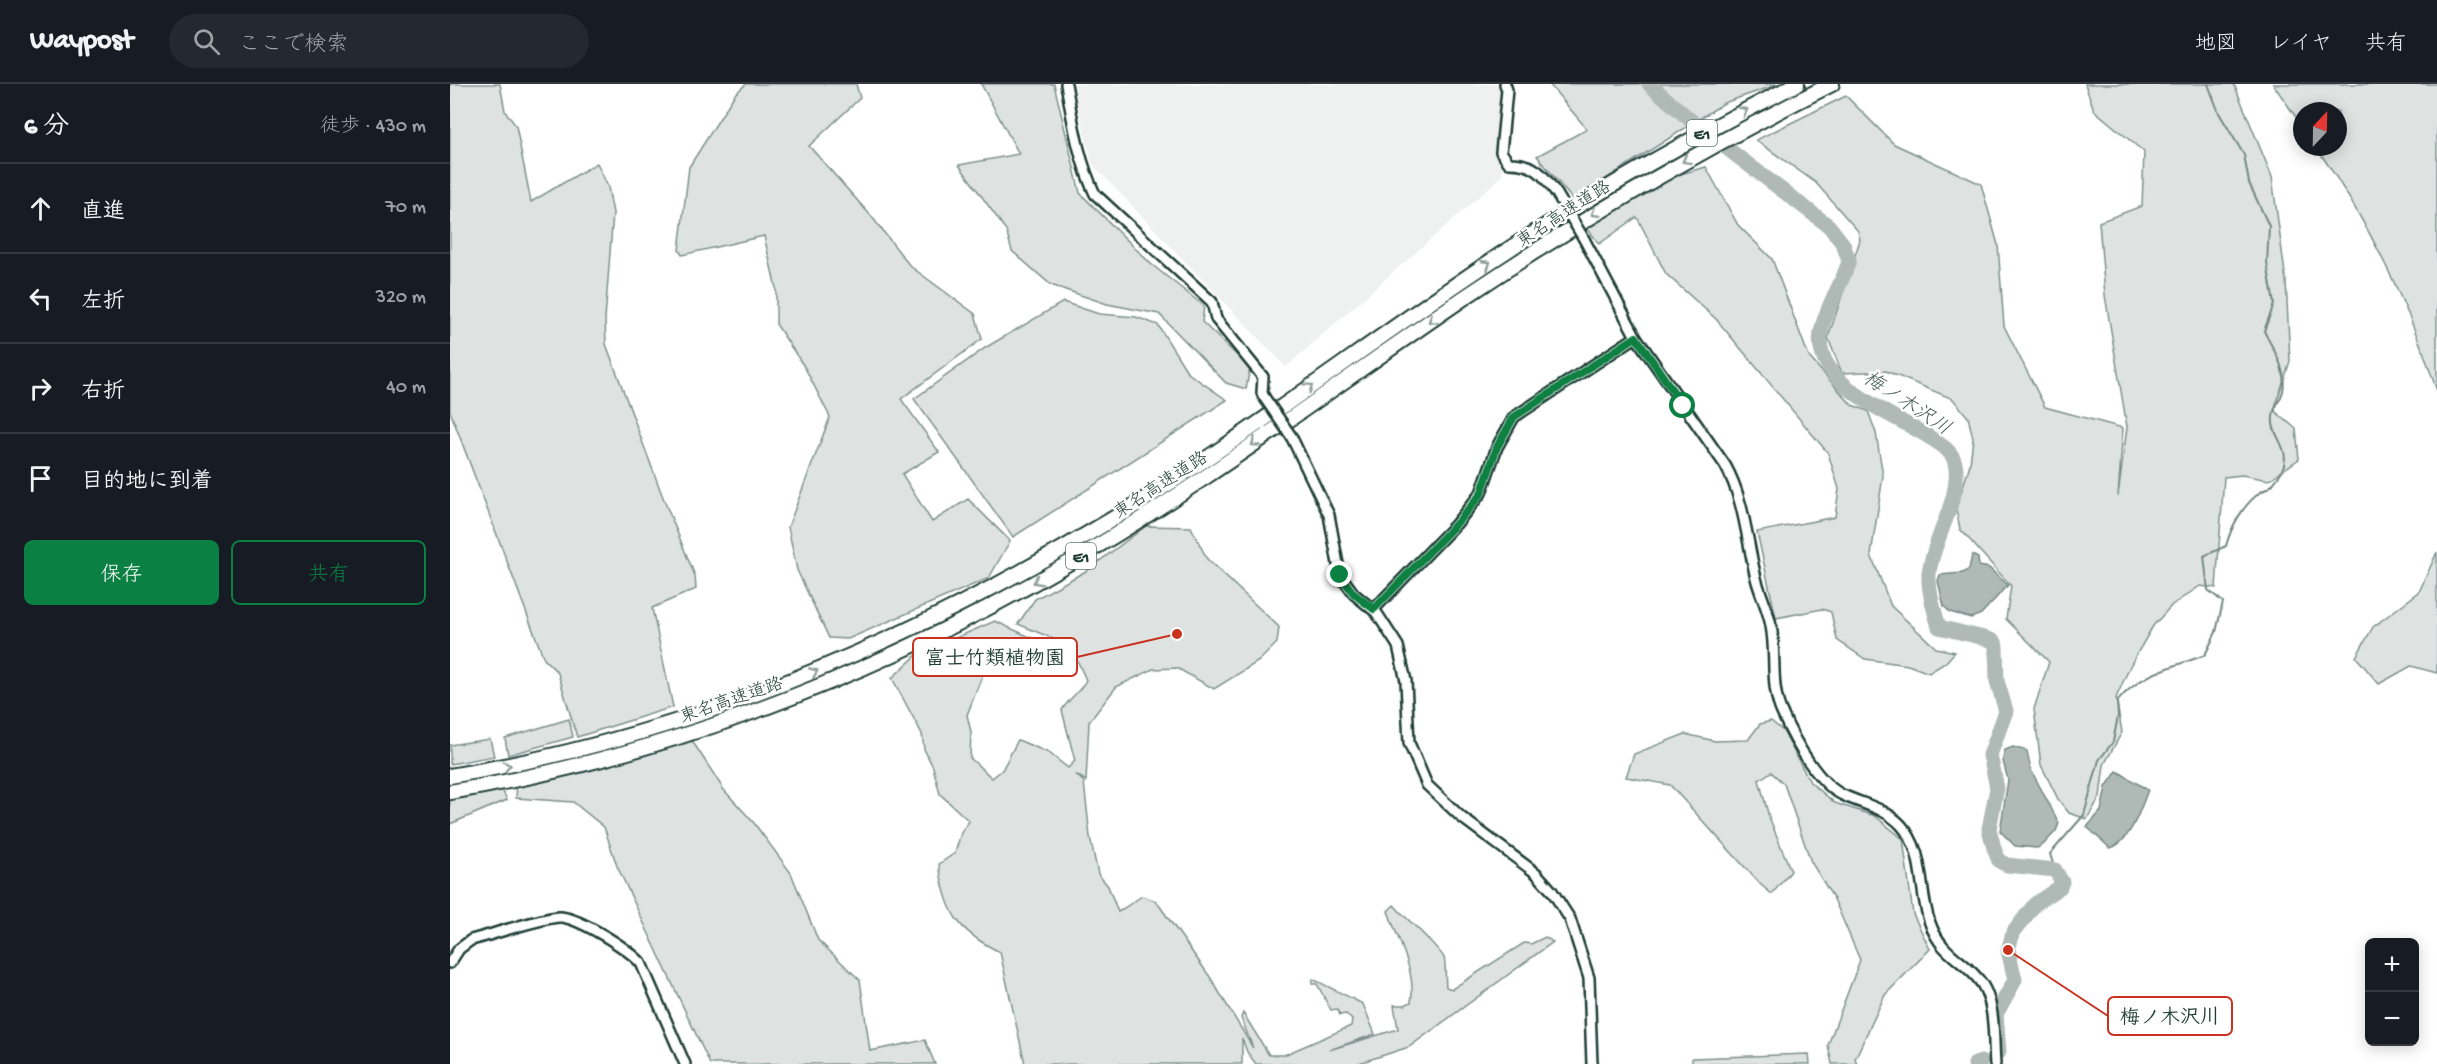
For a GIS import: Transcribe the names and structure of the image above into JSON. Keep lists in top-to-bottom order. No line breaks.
{"streets":{"highway":["E1","東名高速道路"]},"water":["梅ノ木沢川"],"places":["富士竹類植物園","梅ノ木沢川"],"north":"top","page":{"header":"Waypost","search":"ここで検索","nav":["地図","レイヤ","共有"],"heading":["6 分","徒歩 · 430 m"],"list":[["直進","70 m"],["左折","320 m"],["右折","40 m"],"目的地に到着"],"buttons":["保存","共有"],"map_buttons":["+","−"]}}
